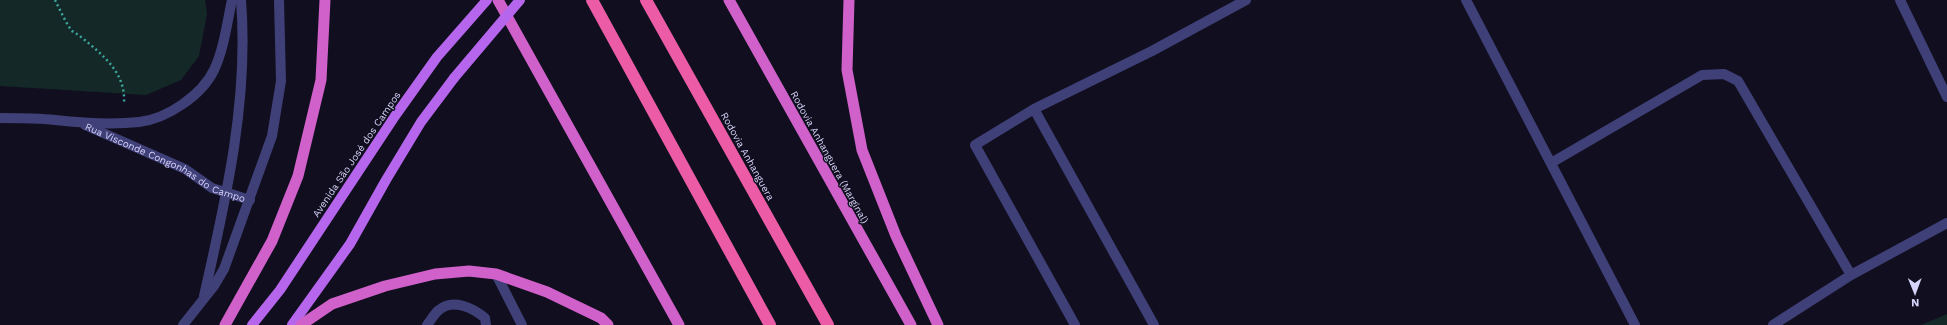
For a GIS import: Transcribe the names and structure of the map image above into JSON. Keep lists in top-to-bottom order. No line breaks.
{"streets":{"highway":["Rodovia Anhanguera","Rodovia Anhanguera (Marginal)"],"main road":["Avenida São José dos Campos"],"street":["Rua Visconde Congonhas do Campo"]},"north":"bottom"}
